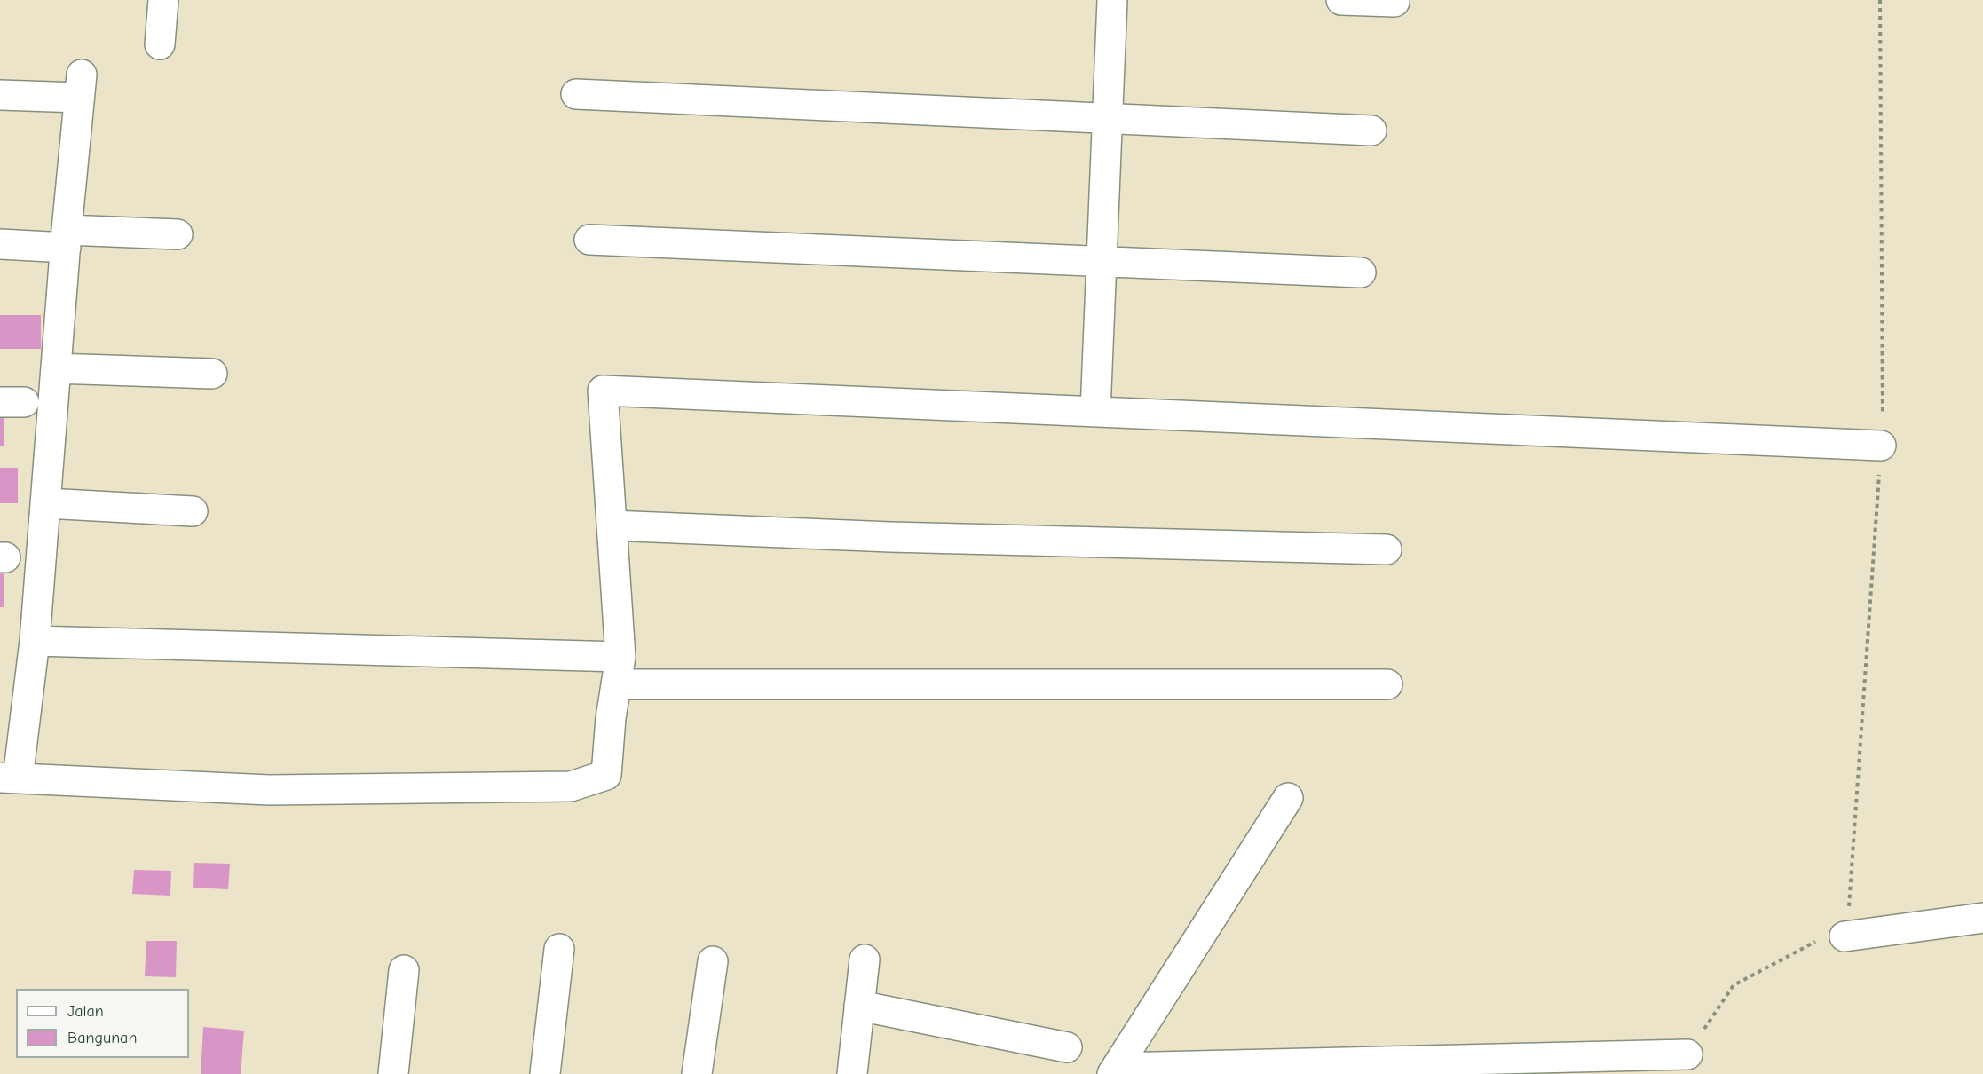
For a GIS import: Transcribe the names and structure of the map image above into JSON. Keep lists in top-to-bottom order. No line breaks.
{"legend":["Jalan","Bangunan"]}
